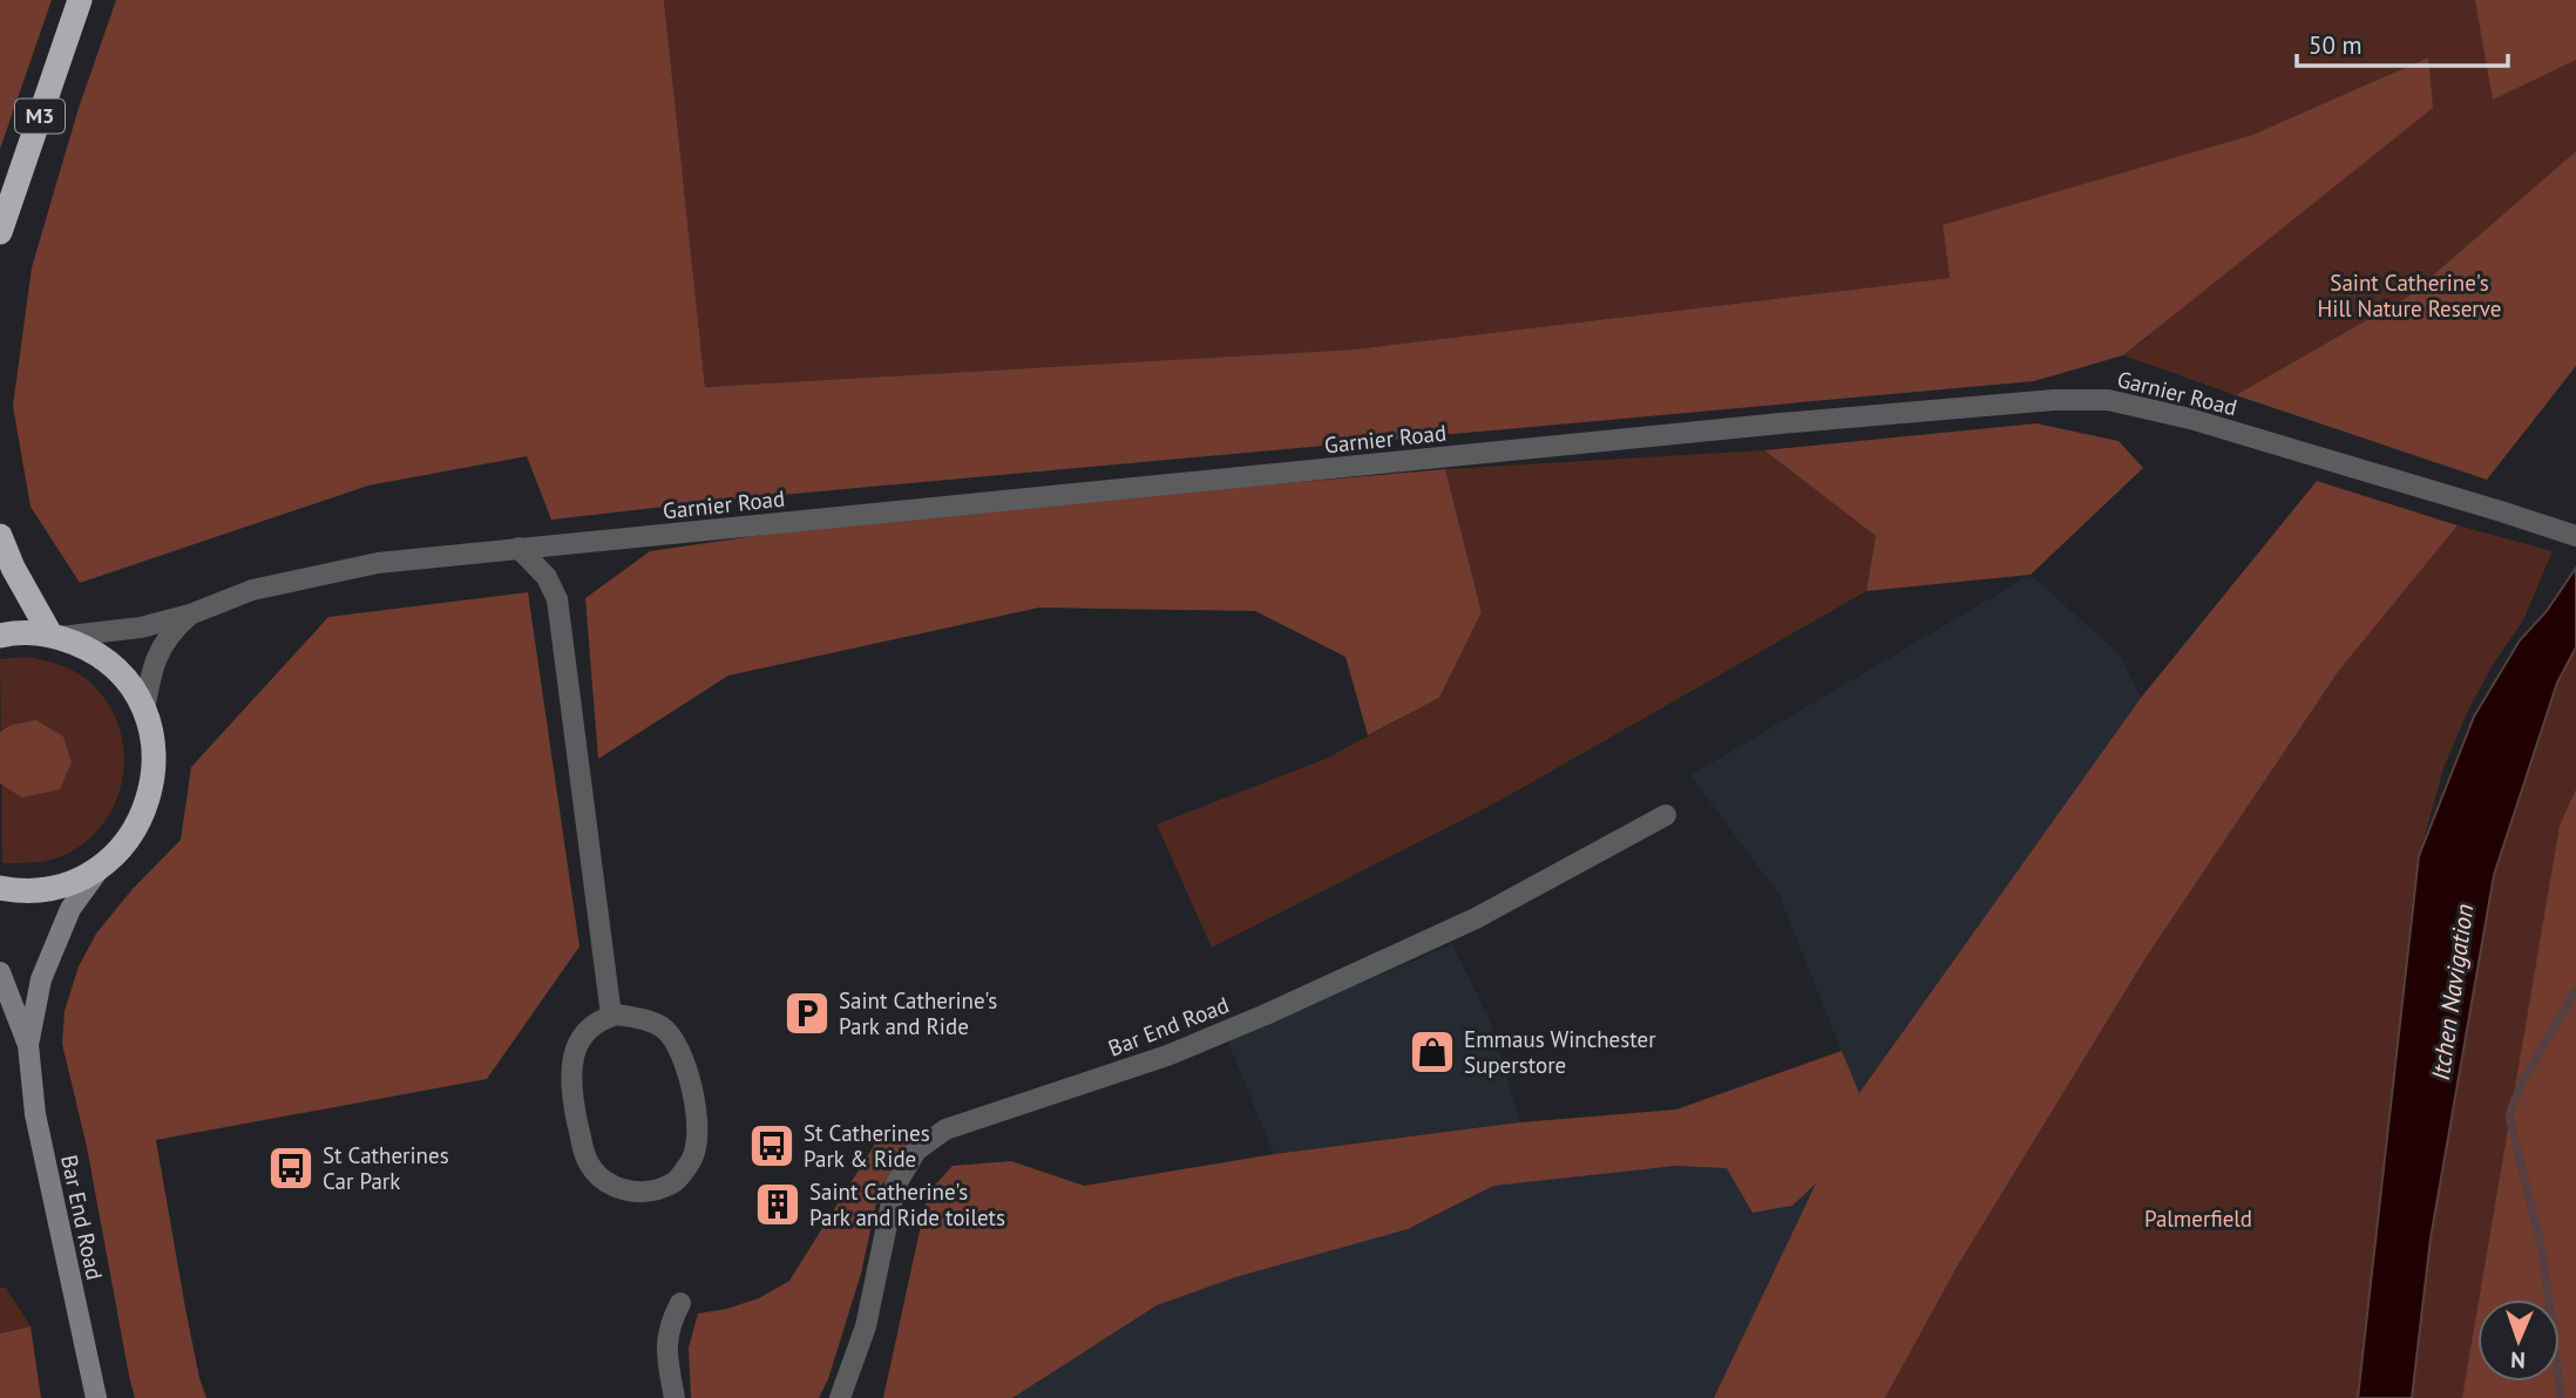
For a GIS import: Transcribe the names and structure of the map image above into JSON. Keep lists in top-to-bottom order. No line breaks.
{"streets":{"highway":["M3"],"main road":["Bar End Road"],"street":["Garnier Road"]},"water":["Itchen Navigation"],"parks":["Saint Catherine's Hill Nature Reserve","Palmerfield"],"places":{"parking":["Saint Catherine's Park and Ride"],"shop":["Emmaus Winchester Superstore"],"bus stop":["St Catherines Park & Ride","St Catherines Car Park"],"building":["Saint Catherine's Park and Ride toilets"]},"scale_bar":"50 m","north":"bottom"}
